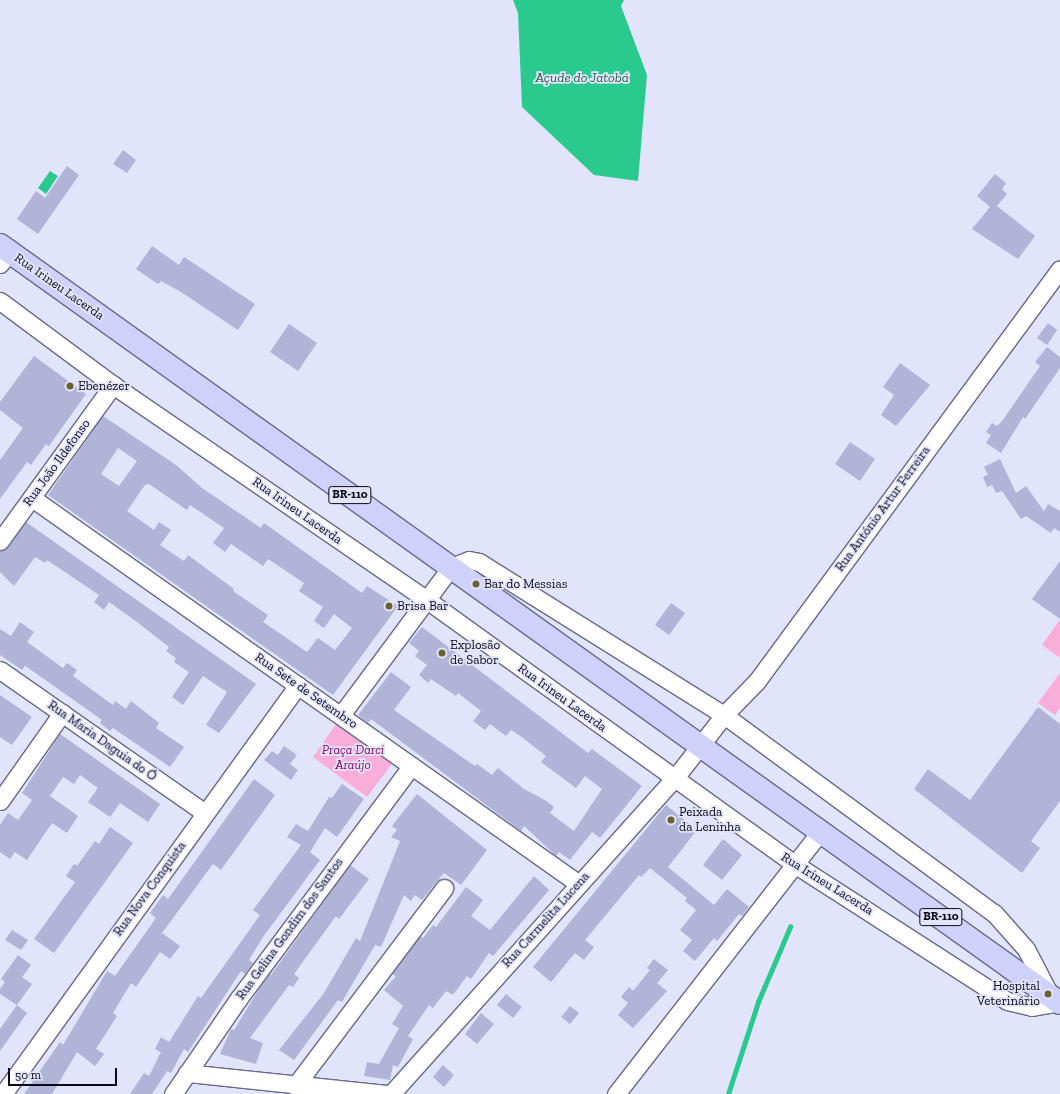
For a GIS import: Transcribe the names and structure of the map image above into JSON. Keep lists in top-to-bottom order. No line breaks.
{"streets":{"main road":["Rua Irineu Lacerda","BR-110"],"street":["Rua João Ildefonso","Rua António Artur Ferreira","Rua Sete de Setembro","Rua Maria Daguia do Ó","Rua Nova Conquista","Rua Carmelita Lucena","Rua Gelina Gondim dos Santos"]},"crossings":[["Rua Irineu Lacerda","Rua João Ildefonso"],["Rua Irineu Lacerda","BR-110"],["Rua Irineu Lacerda","Rua António Artur Ferreira"],["Rua Irineu Lacerda","Rua Carmelita Lucena"],["Rua João Ildefonso","Rua Sete de Setembro"],["Rua António Artur Ferreira","Rua Carmelita Lucena"],["Rua Sete de Setembro","Rua Nova Conquista"],["Rua Sete de Setembro","Rua Carmelita Lucena"],["Rua Sete de Setembro","Rua Gelina Gondim dos Santos"],["Rua Maria Daguia do Ó","Rua Nova Conquista"]],"water":["Açude do Jatobá"],"parks":["Praça Darci Araújo"],"places":["Ebenézer","Bar do Messias","Brisa Bar","Explosão de Sabor","Peixada da Leninha","Hospital Veterinário"],"scale_bar":"50 m"}
